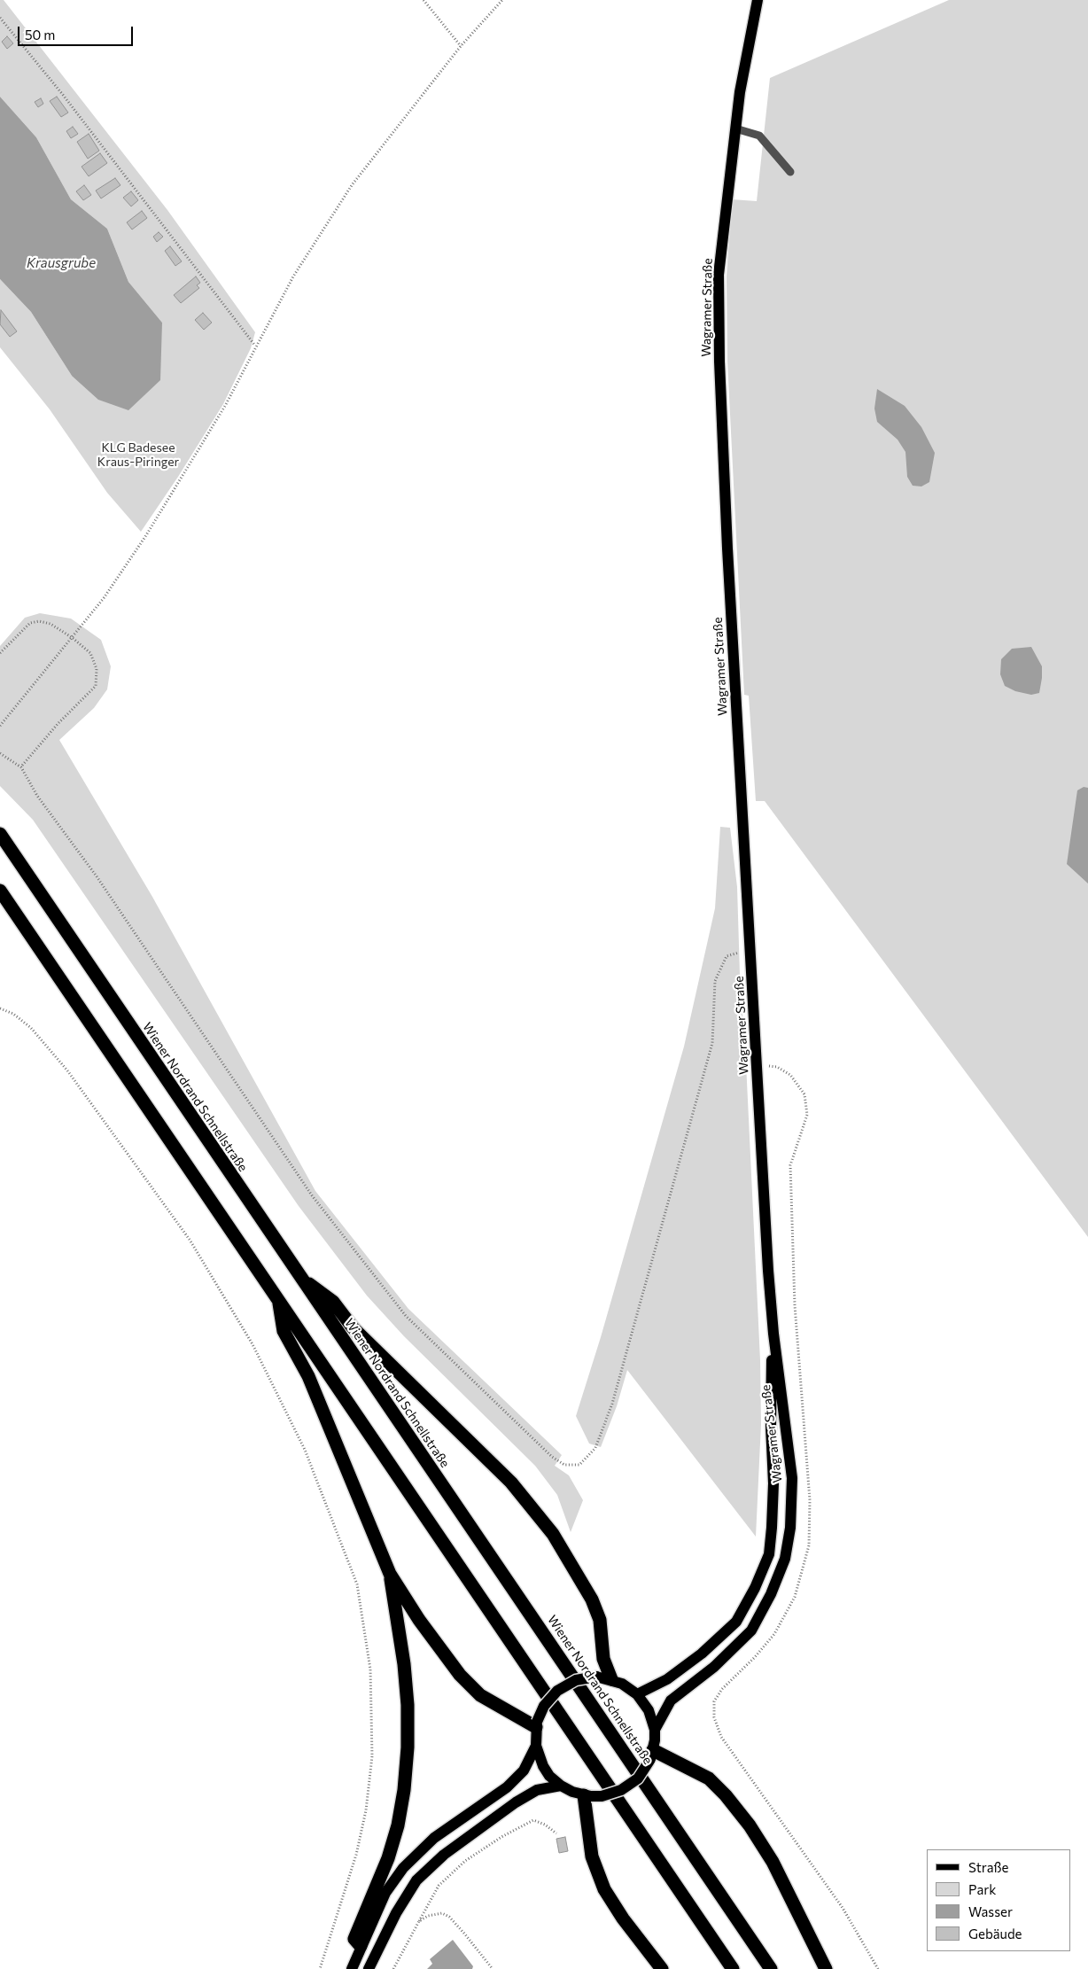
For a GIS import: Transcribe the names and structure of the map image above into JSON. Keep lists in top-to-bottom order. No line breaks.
{"streets":{"highway":["Wiener Nordrand Schnellstraße"],"main road":["Wagramer Straße"]},"water":["Krausgrube"],"parks":["KLG Badesee Kraus-Piringer"],"legend":["Straße","Park","Wasser","Gebäude"],"scale_bar":"50 m"}
